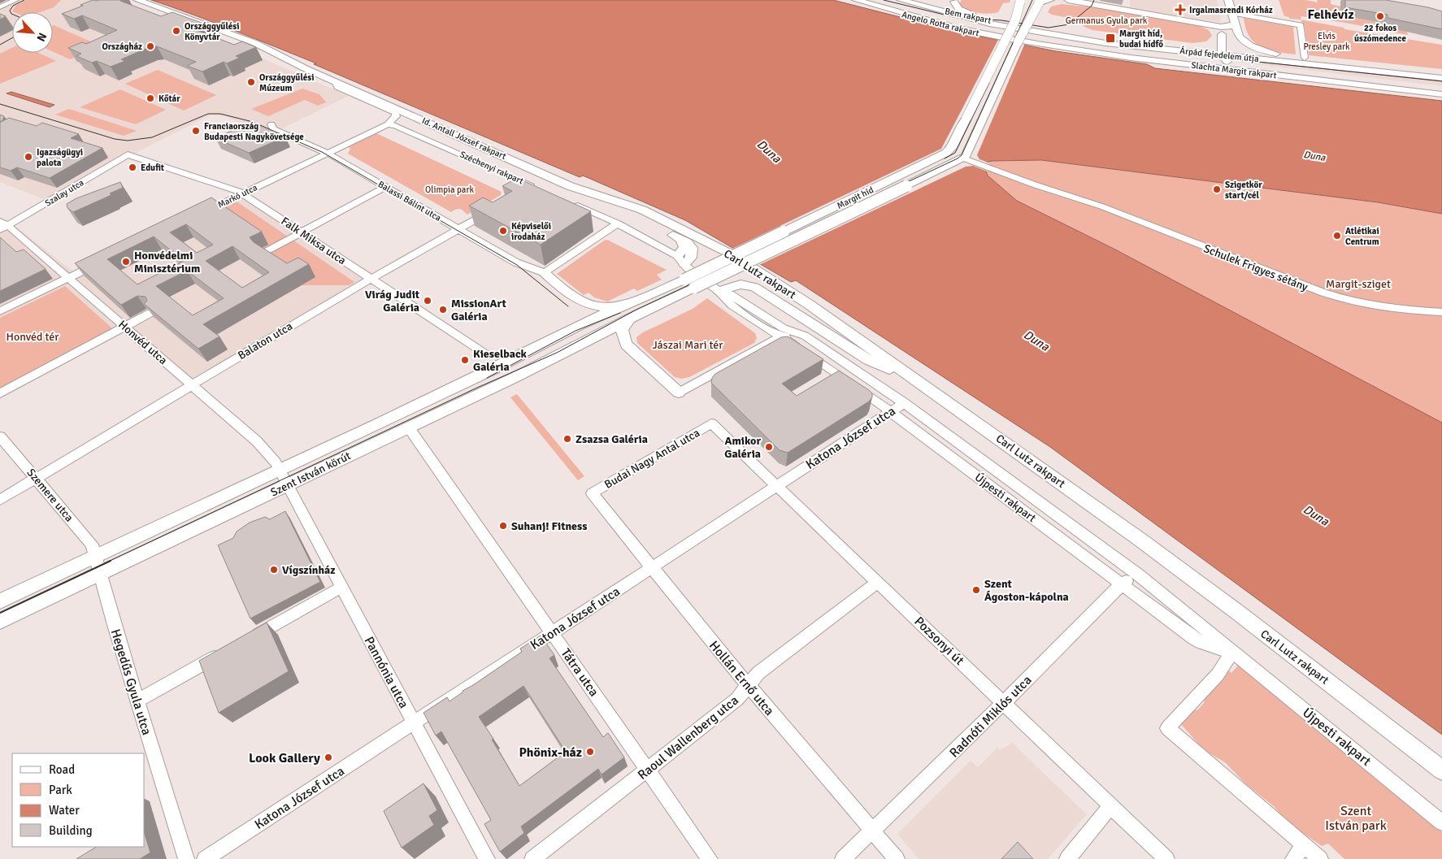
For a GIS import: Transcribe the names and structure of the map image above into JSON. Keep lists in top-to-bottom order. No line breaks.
{"streets":{"main road":["Bem rakpart","Angelo Rotta rakpart","Árpád fejedelem útja","Slachta Margit rakpart","Id. Antall József rakpart","Margit híd","Carl Lutz rakpart","Szent István körút"],"street":["Széchenyi rakpart","Szalay utca","Markó utca","Balassi Bálint utca","Falk Miksa utca","Schulek Frigyes sétány","Balaton utca","Honvéd utca","Katona József utca","Budai Nagy Antal utca","Szemere utca","Újpesti rakpart","Pozsonyi út","Pannónia utca","Tátra utca","Hollán Ernő utca","Hegedűs Gyula utca","Radnóti Miklós utca","Raoul Wallenberg utca"]},"crossings":[["Bem rakpart","Árpád fejedelem útja"],["Angelo Rotta rakpart","Slachta Margit rakpart"],["Id. Antall József rakpart","Széchenyi rakpart"],["Id. Antall József rakpart","Markó utca"],["Id. Antall József rakpart","Carl Lutz rakpart"],["Széchenyi rakpart","Markó utca"],["Szalay utca","Falk Miksa utca"],["Szalay utca","Honvéd utca"],["Markó utca","Balassi Bálint utca"],["Markó utca","Falk Miksa utca"],["Margit híd","Schulek Frigyes sétány"],["Margit híd","Szent István körút"],["Balassi Bálint utca","Balaton utca"],["Falk Miksa utca","Balaton utca"],["Balaton utca","Honvéd utca"],["Balaton utca","Szemere utca"],["Honvéd utca","Szent István körút"],["Honvéd utca","Pannónia utca"],["Katona József utca","Újpesti rakpart"],["Katona József utca","Pozsonyi út"],["Katona József utca","Pannónia utca"],["Katona József utca","Tátra utca"],["Katona József utca","Hollán Ernő utca"],["Budai Nagy Antal utca","Pozsonyi út"],["Budai Nagy Antal utca","Hollán Ernő utca"],["Szent István körút","Szemere utca"],["Szent István körút","Pannónia utca"],["Szent István körút","Tátra utca"],["Szent István körút","Hegedűs Gyula utca"],["Szemere utca","Hegedűs Gyula utca"],["Újpesti rakpart","Radnóti Miklós utca"],["Pozsonyi út","Radnóti Miklós utca"],["Pozsonyi út","Raoul Wallenberg utca"],["Tátra utca","Raoul Wallenberg utca"],["Hollán Ernő utca","Radnóti Miklós utca"],["Hollán Ernő utca","Raoul Wallenberg utca"]],"districts":["Felhévíz"],"water":["Duna"],"parks":["Germanus Gyula park","Elvis Presley park","Olimpia park","Margit-sziget","Honvéd tér","Jászai Mari tér","Szent István park"],"places":{"health":["Irgalmasrendi Kórház"],"other":["22 fokos úszómedence","Országgyűlési Könyvtár","Országház","Országgyűlési Múzeum","Kőtár","Franciaország Budapesti Nagykövetsége","Igazságügyi palota","Edufit","Szigetkör start/cél","Képviselői irodaház","Atlétikai Centrum","Honvédelmi Minisztérium","Virág Judit Galéria","MissionArt Galéria","Kieselback Galéria","Zsazsa Galéria","Amikor Galéria","Suhanj! Fitness","Vígszínház","Szent Ágoston-kápolna","Phönix-ház","Look Gallery"],"transit":["Margit híd, budai hídfő"]},"legend":["Road","Park","Water","Building"],"north":"bottom right"}
